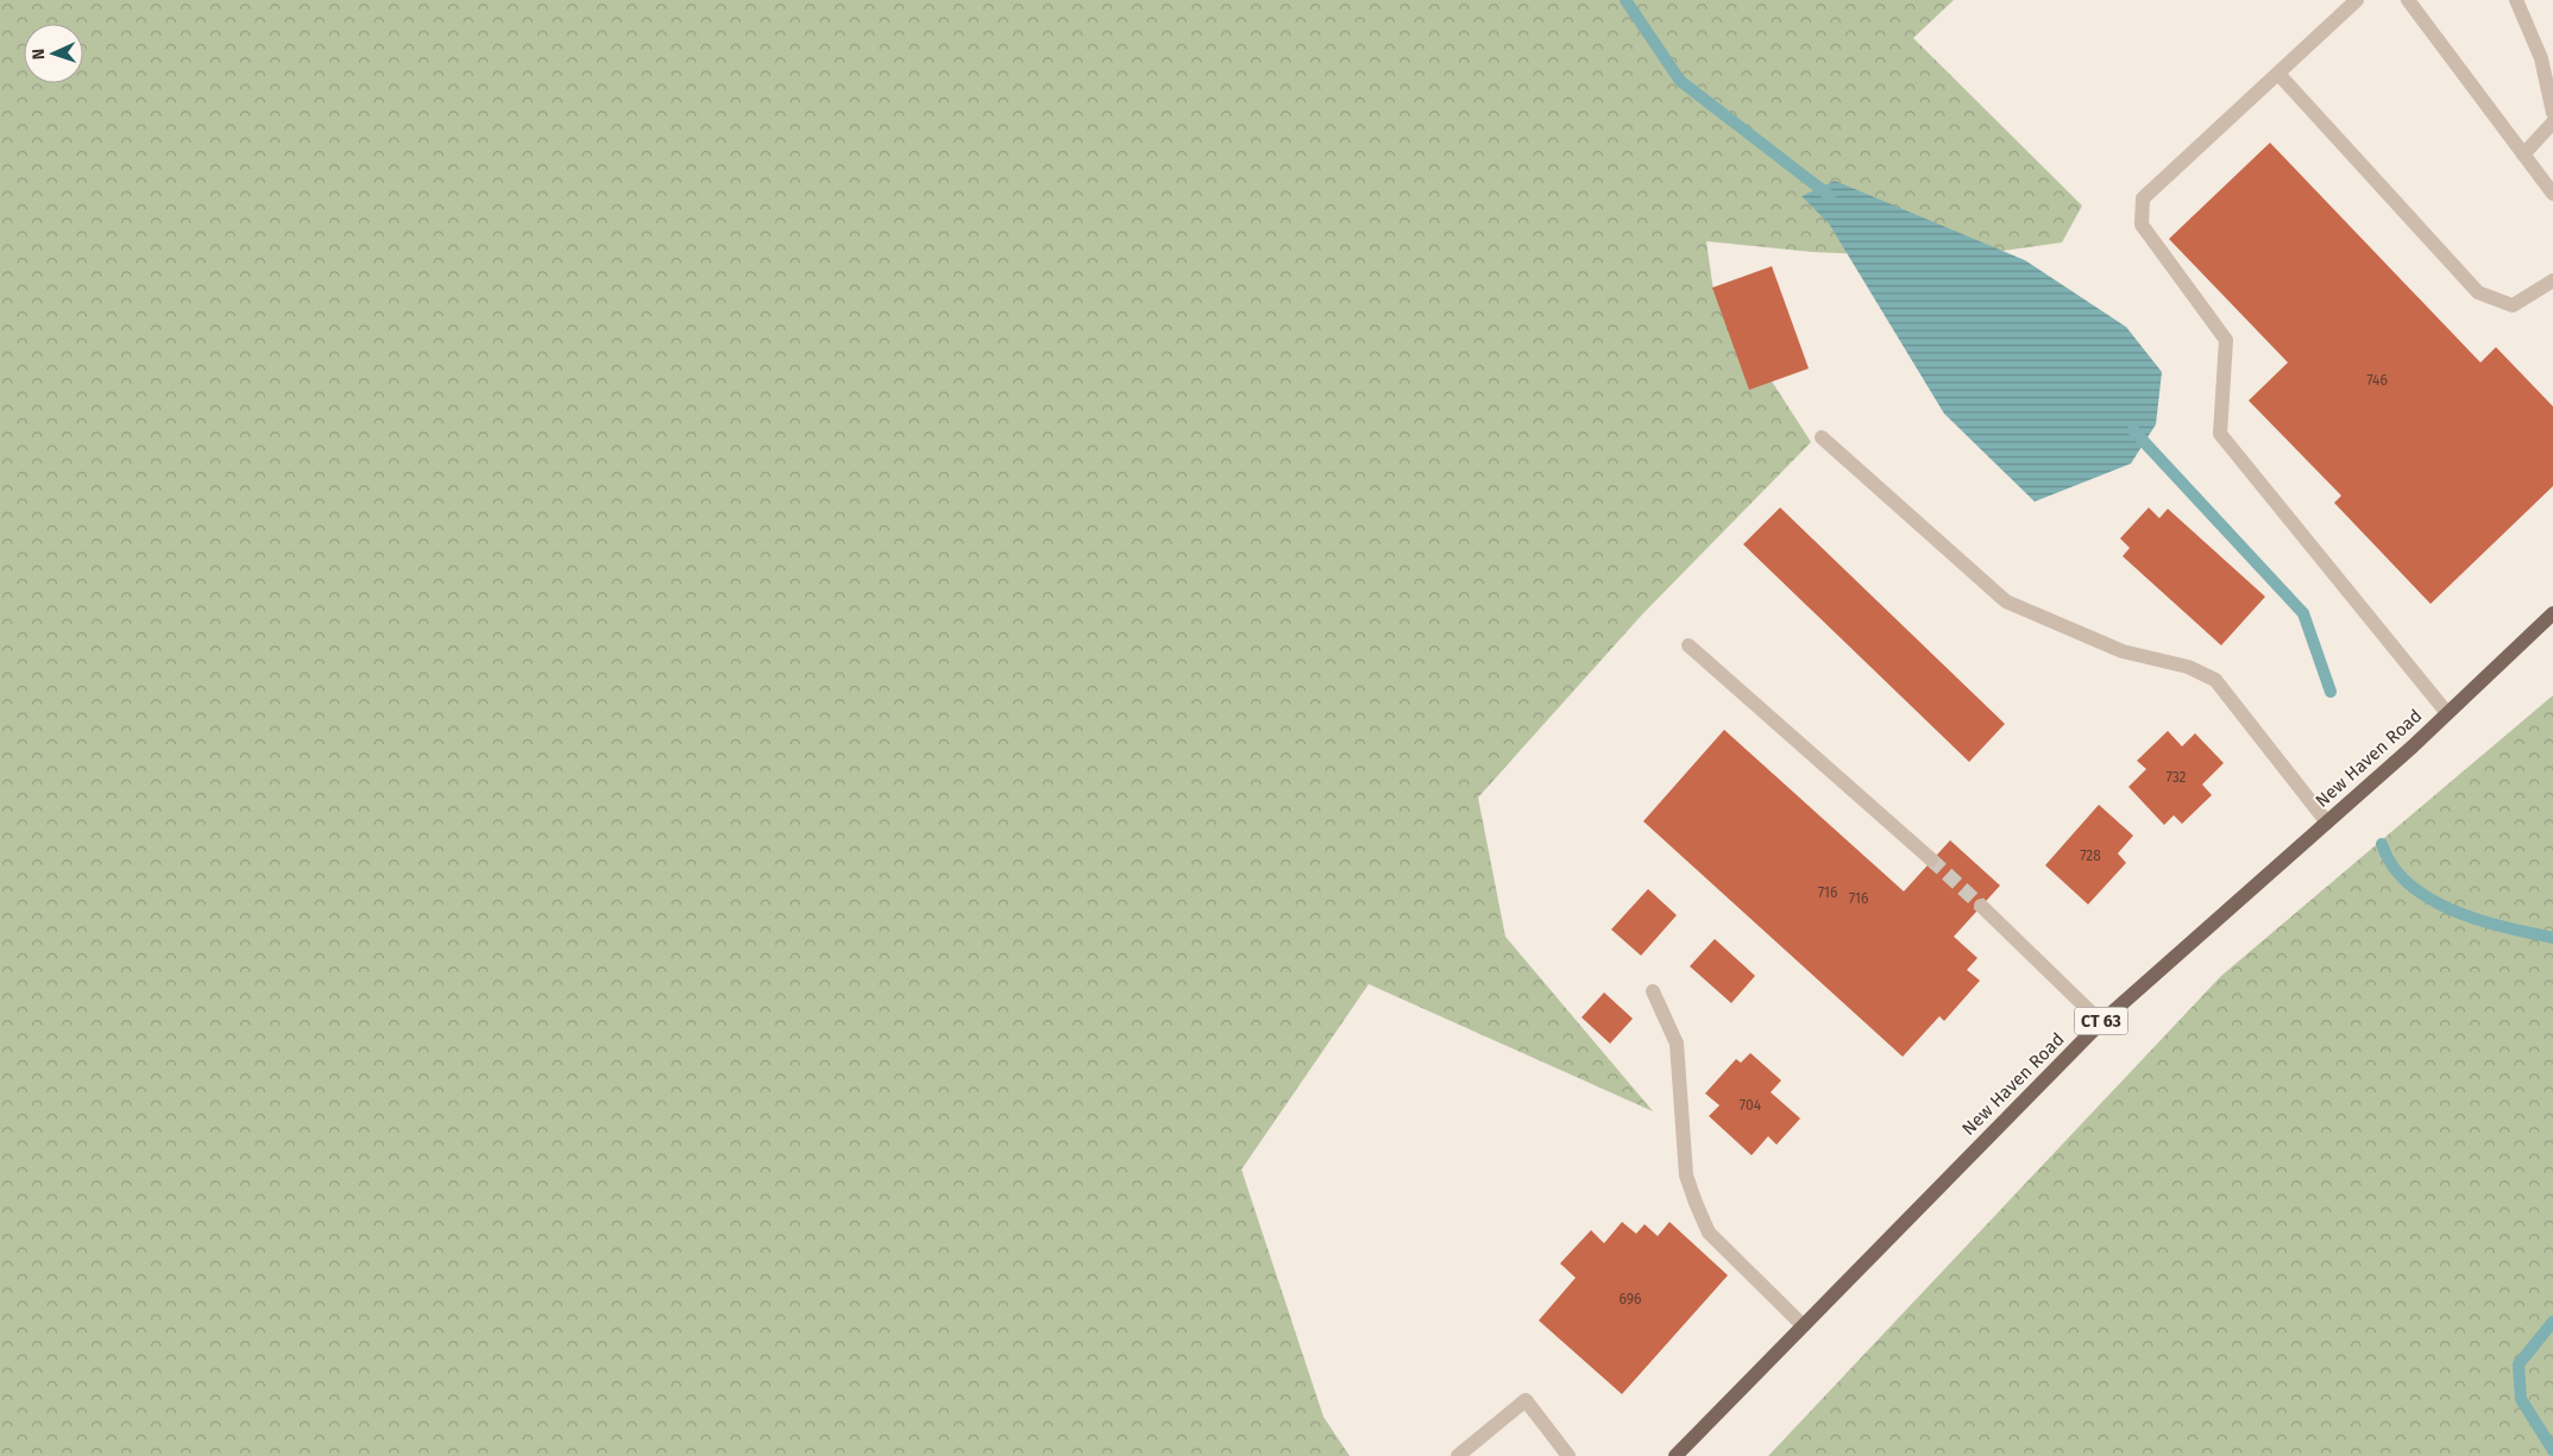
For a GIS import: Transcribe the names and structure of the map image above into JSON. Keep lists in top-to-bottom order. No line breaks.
{"streets":{"main road":["New Haven Road","CT 63"]},"house_numbers":["746","732","728","716","716","704","696"],"north":"left"}
